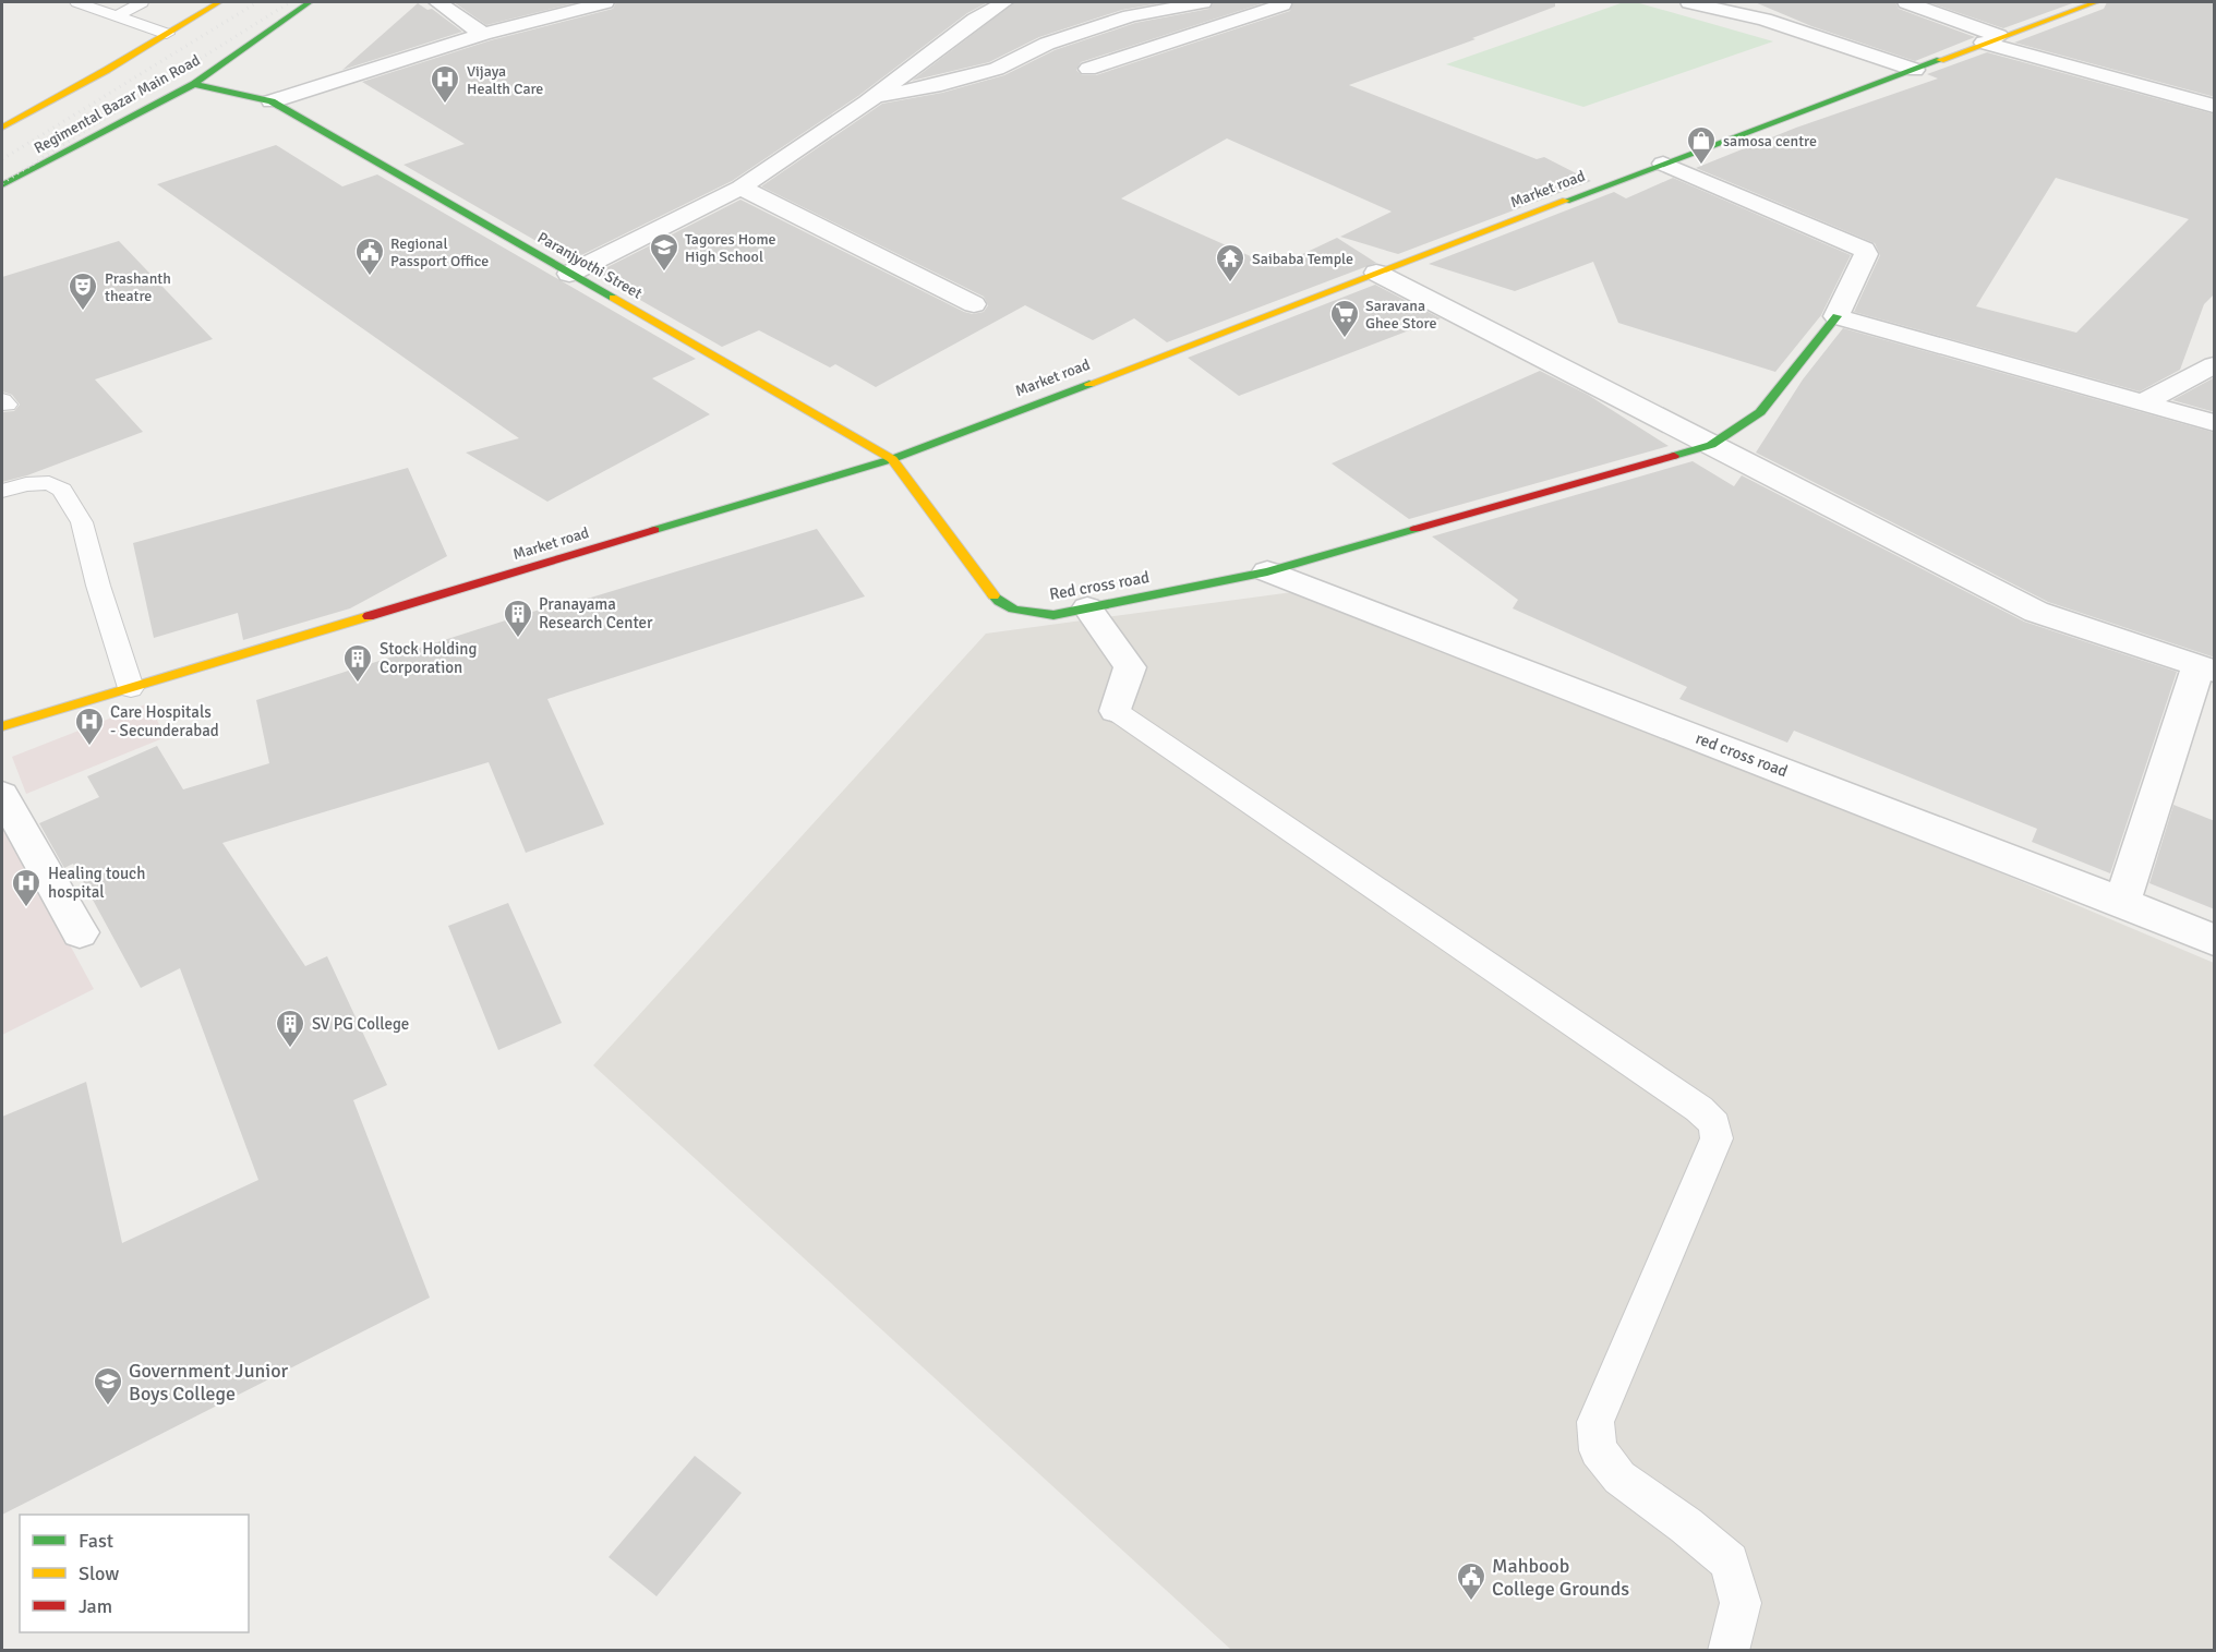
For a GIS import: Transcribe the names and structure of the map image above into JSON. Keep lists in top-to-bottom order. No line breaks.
{"streets":{"street":["Regimental Bazar Main Road","Market road","Paranjyothi Street","Red cross road","red cross road"]},"crossings":[["Regimental Bazar Main Road","Paranjyothi Street"],["Market road","Paranjyothi Street"],["Market road","Red cross road"],["Paranjyothi Street","Red cross road"],["Red cross road","red cross road"]],"places":{"hospital":["Vijaya Health Care","Care Hospitals - Secunderabad","Healing touch hospital"],"shop":["samosa centre"],"school or university":["Tagores Home High School","Government Junior Boys College"],"public building":["Regional Passport Office","Mahboob College Grounds"],"temple":["Saibaba Temple"],"theatre":["Prashanth theatre"],"supermarket":["Saravana Ghee Store"],"building":["Pranayama Research Center","Stock Holding Corporation","SV PG College"]},"legend":["Fast","Slow","Jam"]}
